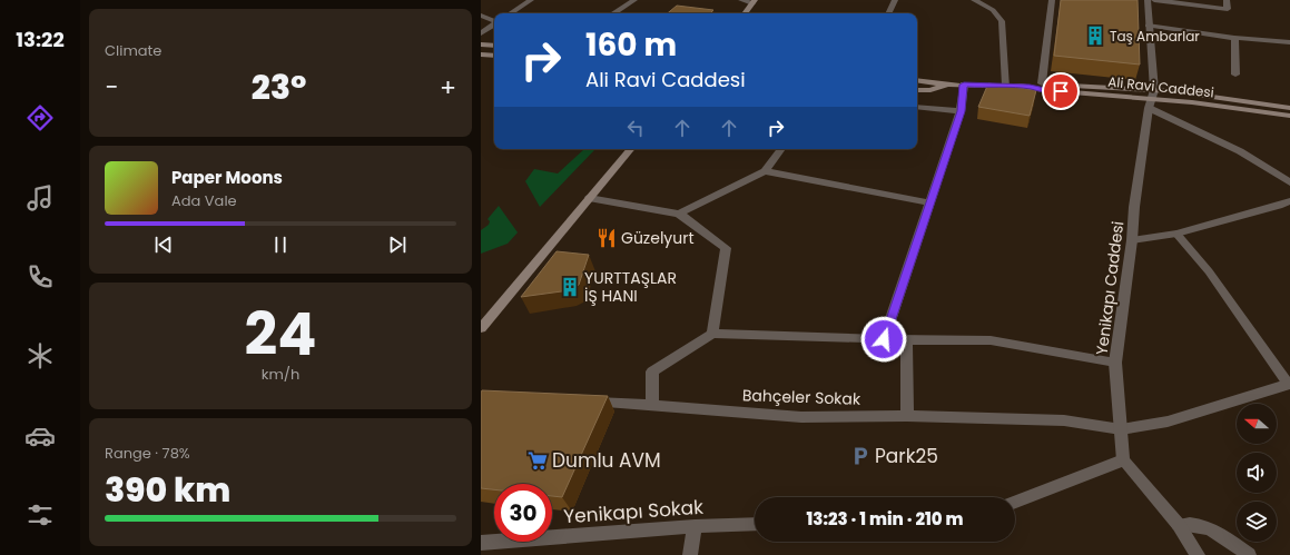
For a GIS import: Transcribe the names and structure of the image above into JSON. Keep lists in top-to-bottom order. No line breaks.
{"streets":{"main road":["Ali Ravi Caddesi"],"street":["Yenikapı Caddesi","Bahçeler Sokak","Yenikapı Sokak"]},"crossings":[["Ali Ravi Caddesi","Yenikapı Caddesi"],["Yenikapı Caddesi","Bahçeler Sokak"]],"places":{"building":["Taş Ambarlar","YURTTAŞLAR İŞ HANI"],"restaurant":["Güzelyurt"],"parking":["Park25"],"supermarket":["Dumlu AVM"]},"north":"left","page":{"tabs":"13:22","tile":["Climate",["24","km/h"],["Range · 78%","390 km"]],"turn":["160 m","Ali Ravi Caddesi"],"heat":["−","23°","+"],"song":["Paper Moons","Ada Vale"],"limit":"30","trip":"13:23 · 1 min · 210 m"}}
